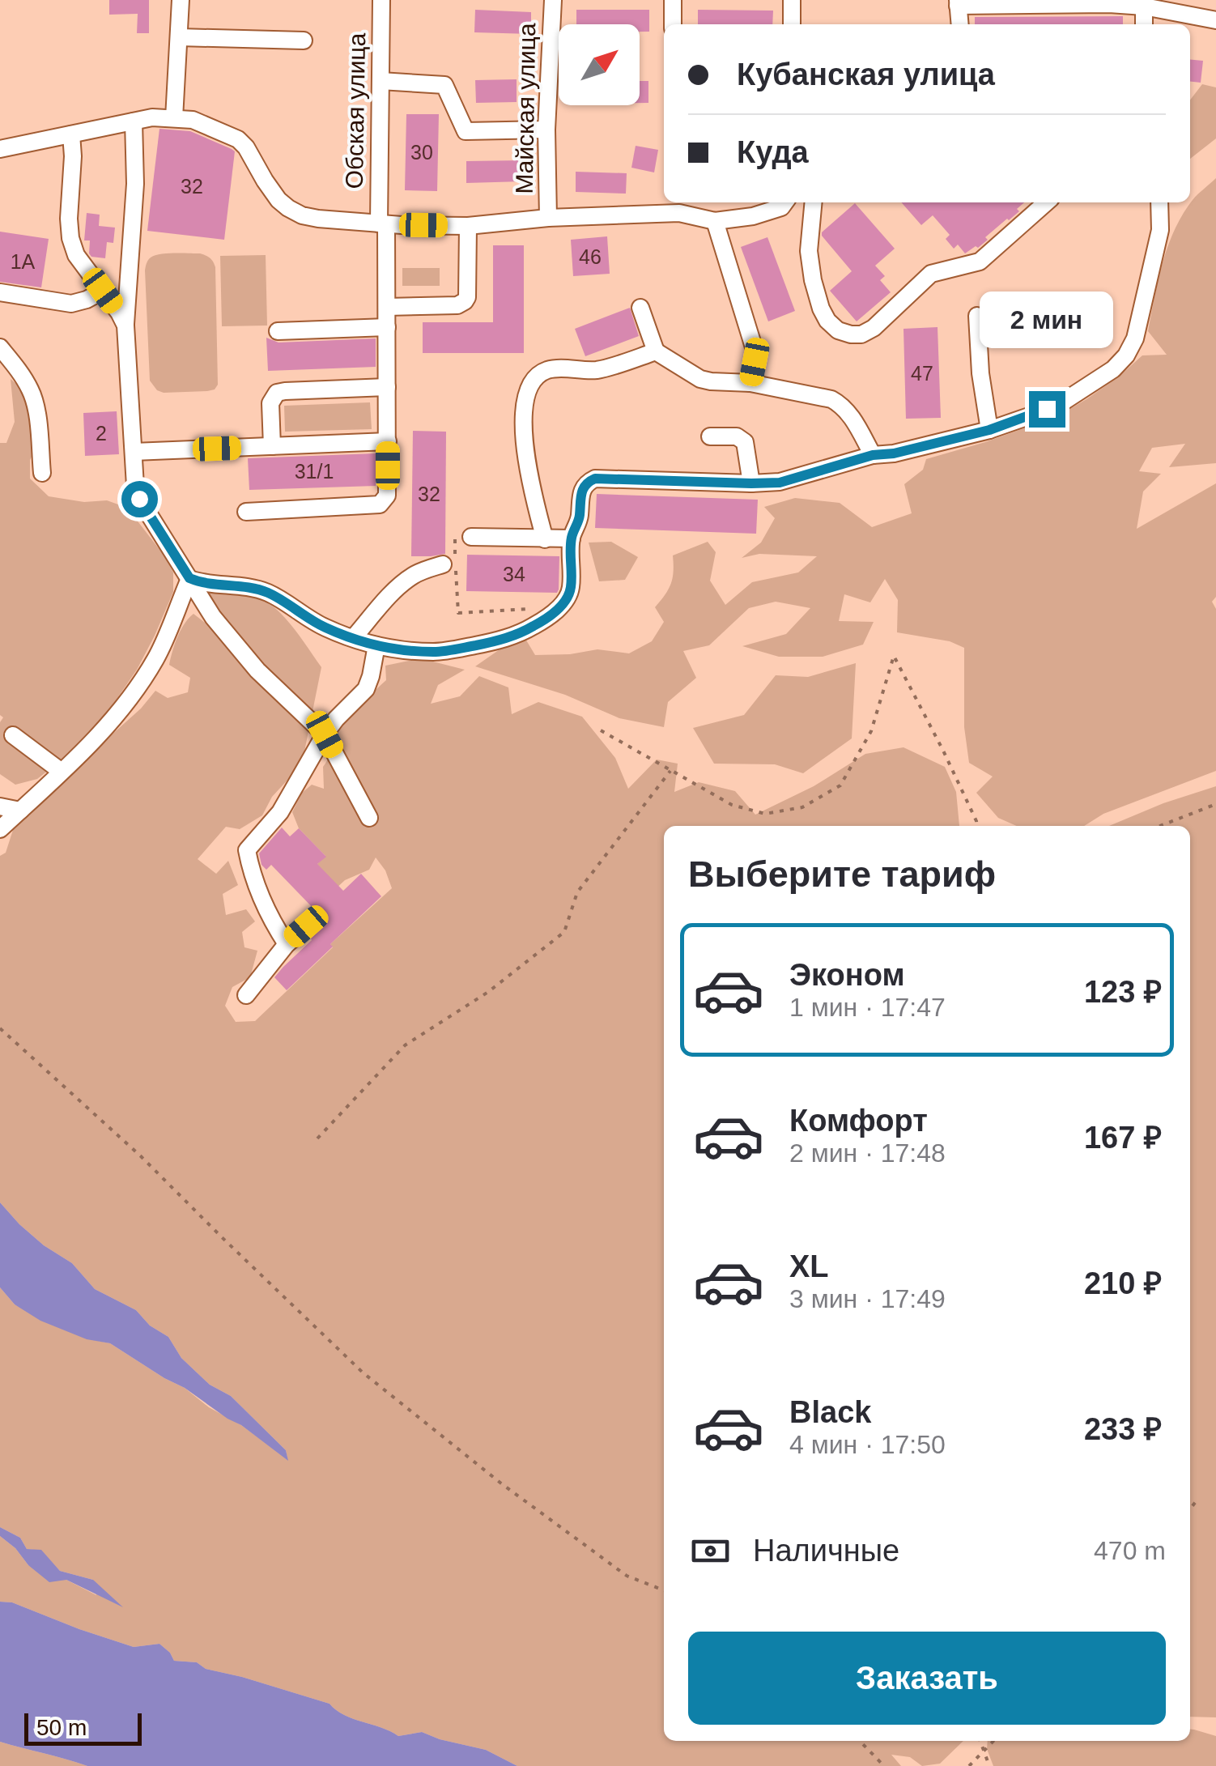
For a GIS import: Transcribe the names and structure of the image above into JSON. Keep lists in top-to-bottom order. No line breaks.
{"streets":{"street":["Майская улица","Обская улица"]},"house_numbers":["30","32","46","1А","47","2","31/1","32","34"],"scale_bar":"50 m","north":"top right","page":{"banner":["Кубанская улица","Куда"],"bubble":"2 мин","heading":"Выберите тариф","list":[{"name":"Эконом","note":"1 мин · 17:47","value":"123 ₽"},{"name":"Комфорт","note":"2 мин · 17:48","value":"167 ₽"},{"name":"XL","note":"3 мин · 17:49","value":"210 ₽"},{"name":"Black","note":"4 мин · 17:50","value":"233 ₽"}],"pay":["Наличные","470 m"],"buttons":"Заказать","scale":"50 m"}}
